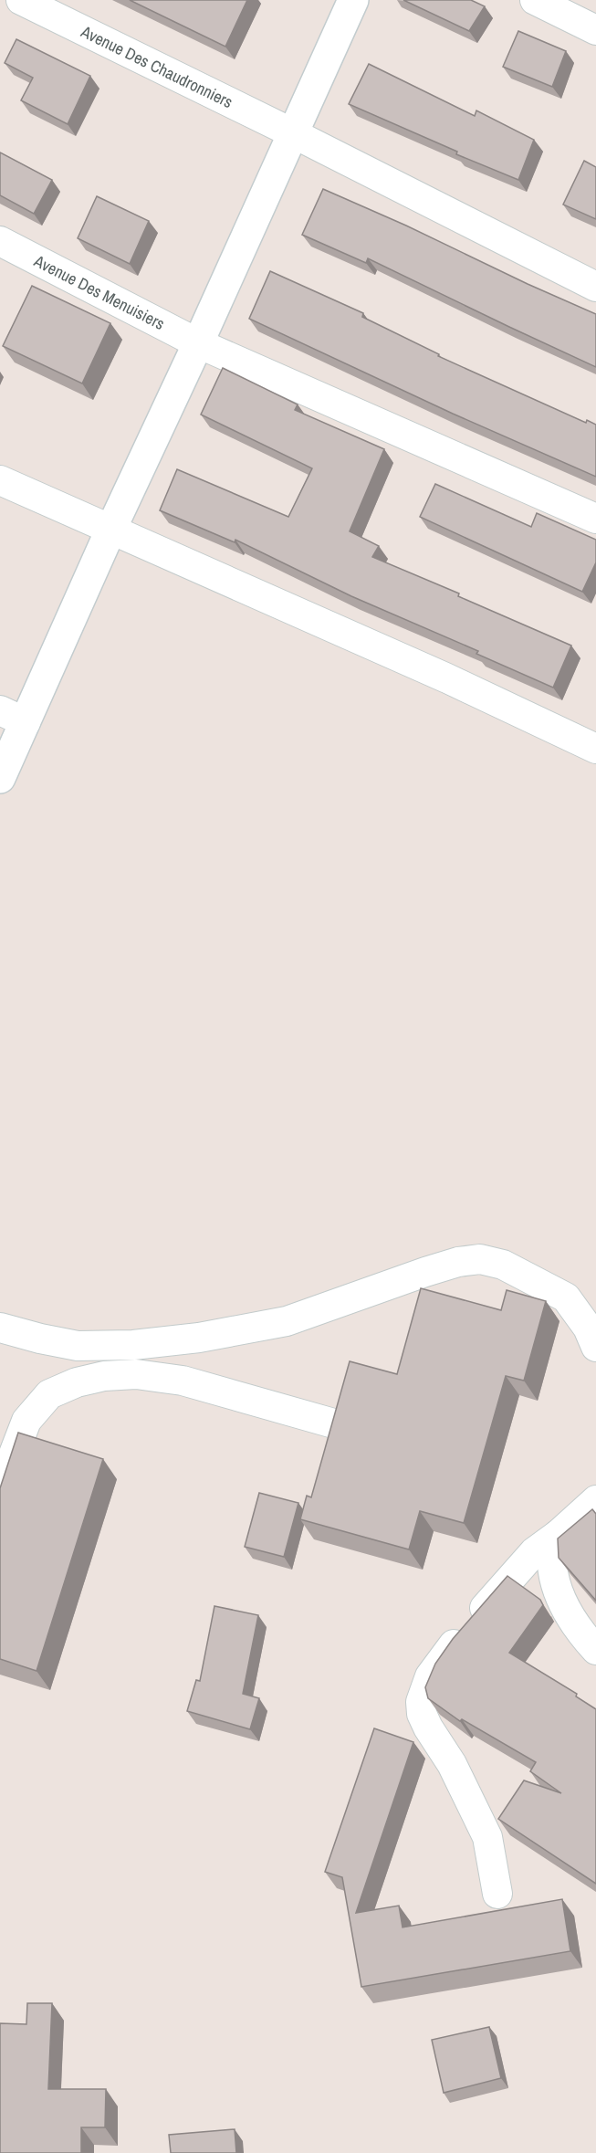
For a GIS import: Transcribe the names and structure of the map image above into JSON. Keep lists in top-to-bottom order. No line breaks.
{"streets":{"street":["Avenue Des Chaudronniers","Avenue Des Menuisiers"]}}
